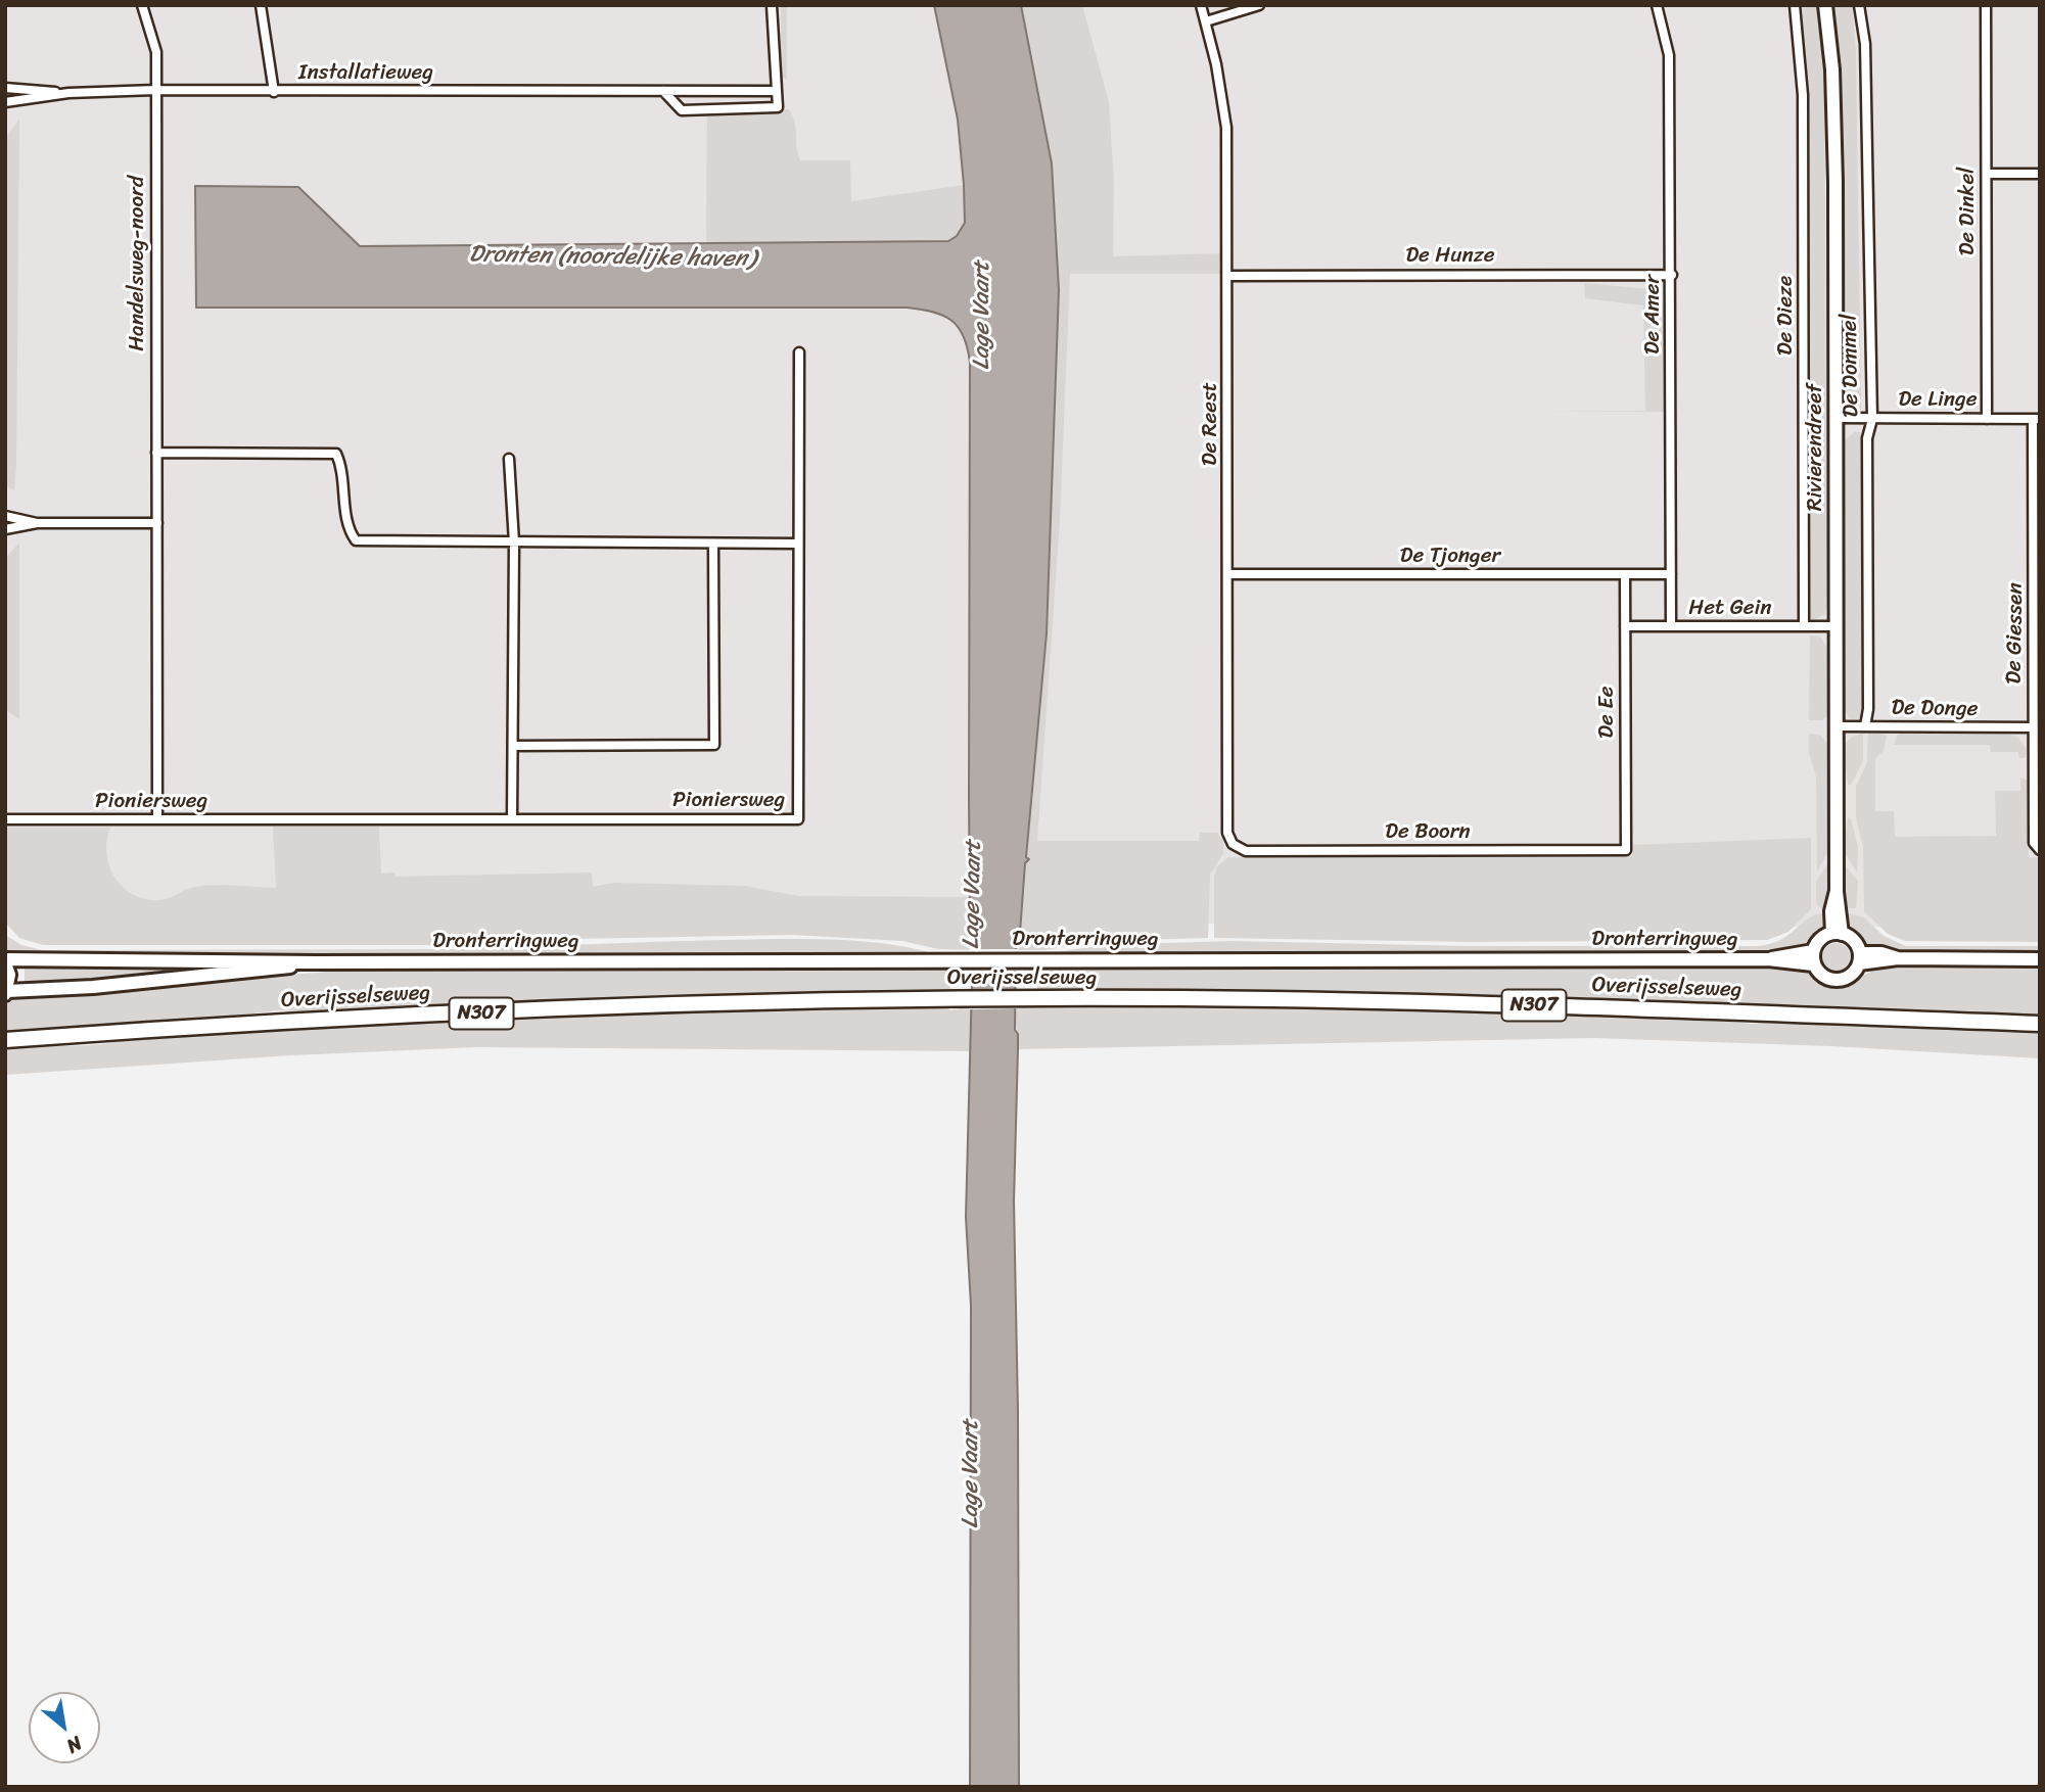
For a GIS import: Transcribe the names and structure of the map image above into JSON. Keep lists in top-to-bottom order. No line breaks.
{"streets":{"highway":["Overijsselseweg","N307"],"main road":["Rivierendreef","Dronterringweg"],"street":["Installatieweg","De Dinkel","De Hunze","Handelsweg-noord","De Amer","De Dieze","De Dommel","De Linge","De Reest","De Tjonger","Het Gein","De Giessen","De Donge","De Ee","Pioniersweg","De Boorn"]},"crossings":[["Installatieweg","Handelsweg-noord"],["De Dinkel","De Linge"],["De Hunze","De Amer"],["De Hunze","De Reest"],["Handelsweg-noord","Pioniersweg"],["De Amer","De Tjonger"],["De Amer","Het Gein"],["De Dieze","Het Gein"],["De Dommel","De Linge"],["De Dommel","De Donge"],["De Linge","Rivierendreef"],["De Linge","De Giessen"],["De Reest","De Tjonger"],["De Reest","De Boorn"],["Rivierendreef","Het Gein"],["Rivierendreef","De Donge"],["Rivierendreef","Dronterringweg"],["De Tjonger","De Ee"],["Het Gein","De Ee"],["De Giessen","De Donge"],["De Ee","De Boorn"]],"water":["Dronten (noordelijke haven)","Lage Vaart"],"north":"bottom right"}
